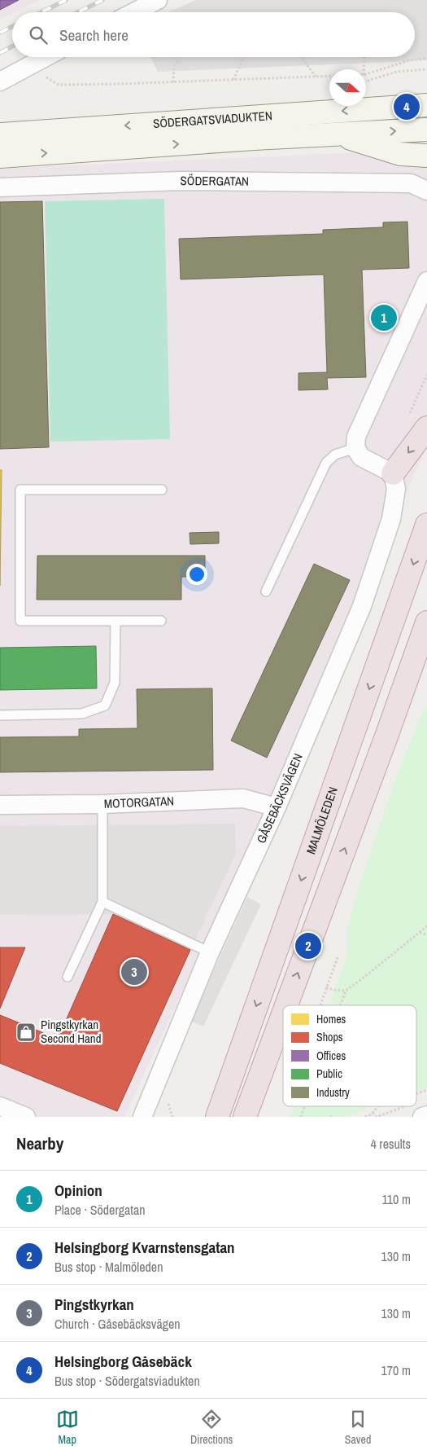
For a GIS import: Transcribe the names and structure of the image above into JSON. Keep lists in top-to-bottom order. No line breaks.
{"streets":{"highway":["MALMÖLEDEN"],"main road":["SÖDERGATSVIADUKTEN"],"street":["SÖDERGATAN","GÅSEBÄCKSVÄGEN","MOTORGATAN"]},"crossings":[["GÅSEBÄCKSVÄGEN","MOTORGATAN"]],"places":{"shop":["Pingstkyrkan Second Hand"]},"legend":["Homes","Shops","Offices","Public","Industry"],"north":"right","page":{"search":"Search here","pins":["4","1","2","3"],"heading":["Nearby","4 results"],"list":[{"mark":"1","name":"Opinion","note":"Place · Södergatan","value":"110 m"},{"mark":"2","name":"Helsingborg Kvarnstensgatan","note":"Bus stop · Malmöleden","value":"130 m"},{"mark":"3","name":"Pingstkyrkan","note":"Church · Gåsebäcksvägen","value":"130 m"},{"mark":"4","name":"Helsingborg Gåsebäck","note":"Bus stop · Södergatsviadukten","value":"170 m"}],"nav":["Map","Directions","Saved"]}}
